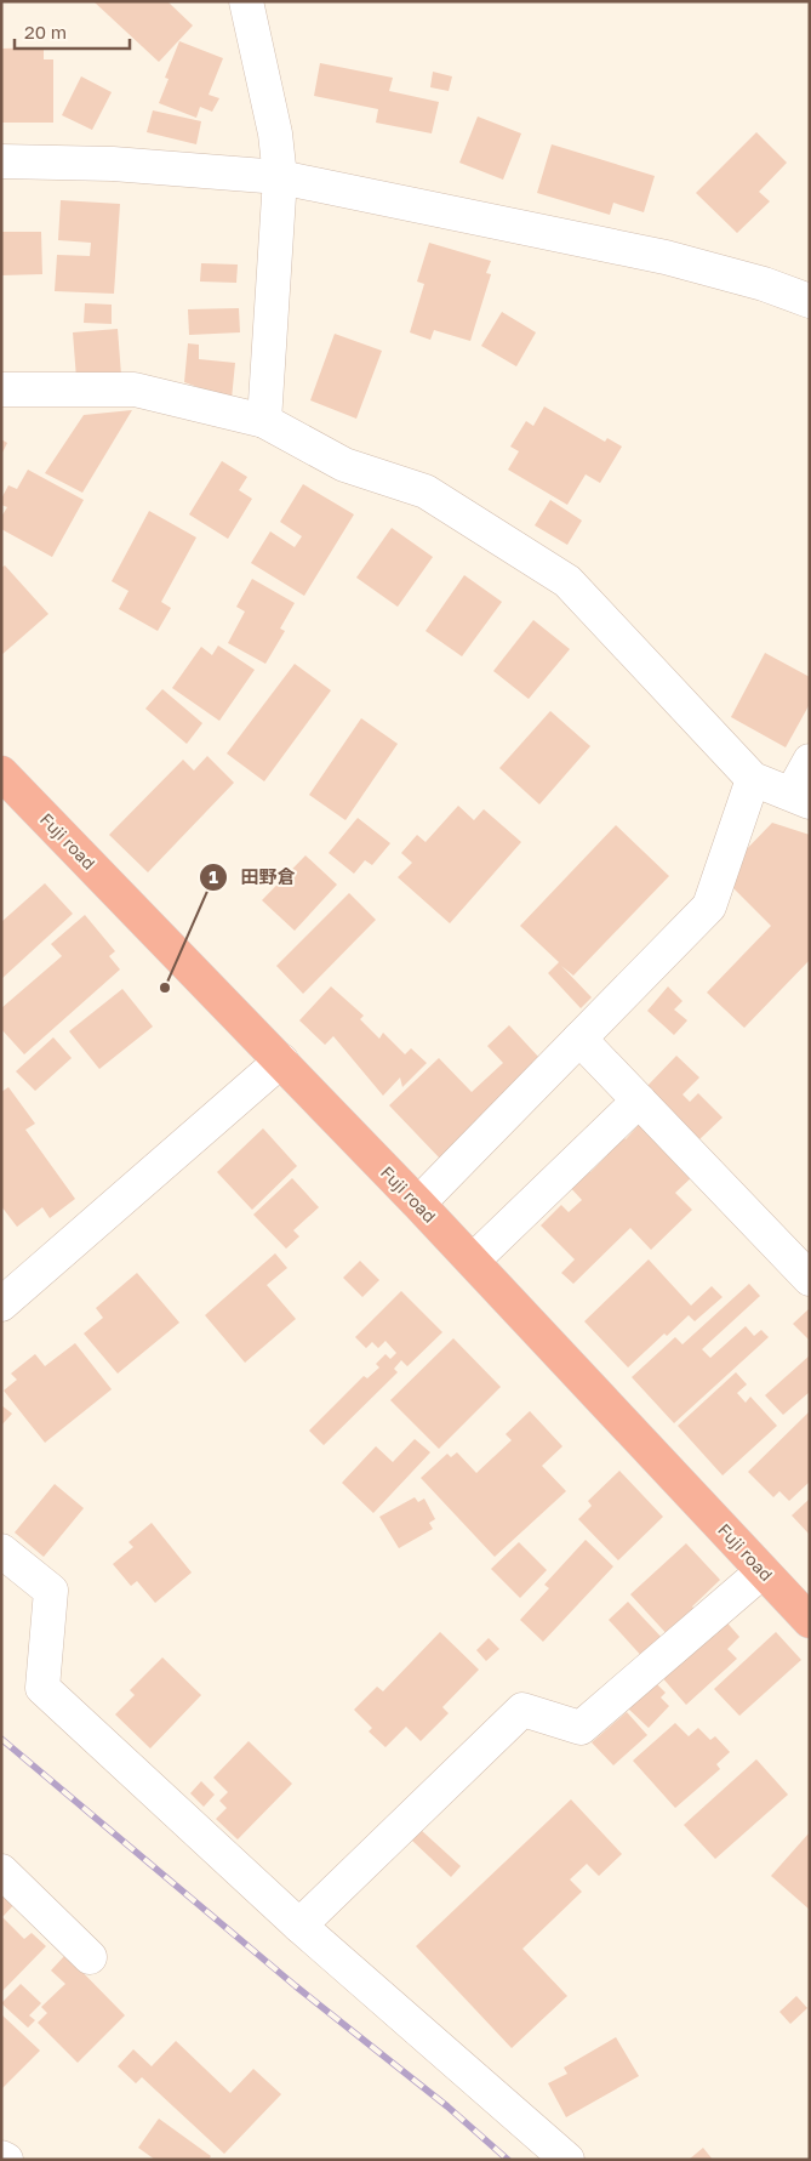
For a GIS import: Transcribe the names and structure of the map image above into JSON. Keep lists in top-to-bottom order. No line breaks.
{"streets":{"highway":["Fuji road"]},"places":["田野倉"],"scale_bar":"20 m"}
